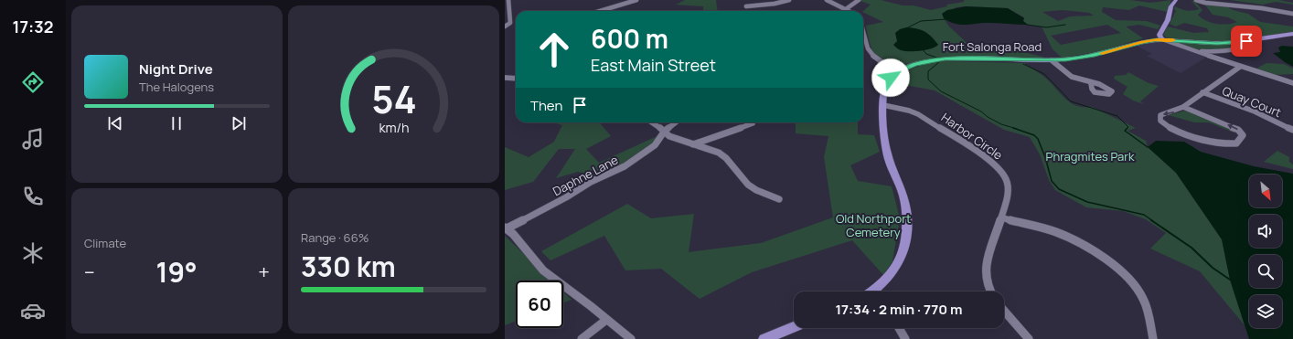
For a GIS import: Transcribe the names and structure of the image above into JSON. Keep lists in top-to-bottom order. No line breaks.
{"streets":{"main road":["Fort Salonga Road"],"street":["Quay Court","Harbor Circle","Daphne Lane"]},"crossings":[["Fort Salonga Road","Harbor Circle"]],"parks":["Phragmites Park","Old Northport Cemetery"],"north":"bottom right","page":{"tabs":"17:32","turn":["600 m","East Main Street"],"song":["Night Drive","The Halogens"],"then":"Then","tile":["Climate",["Range · 66%","330 km"]],"heat":["−","19°","+"],"limit":"60","trip":"17:34 · 2 min · 770 m","gauge":["54","km/h"]}}
